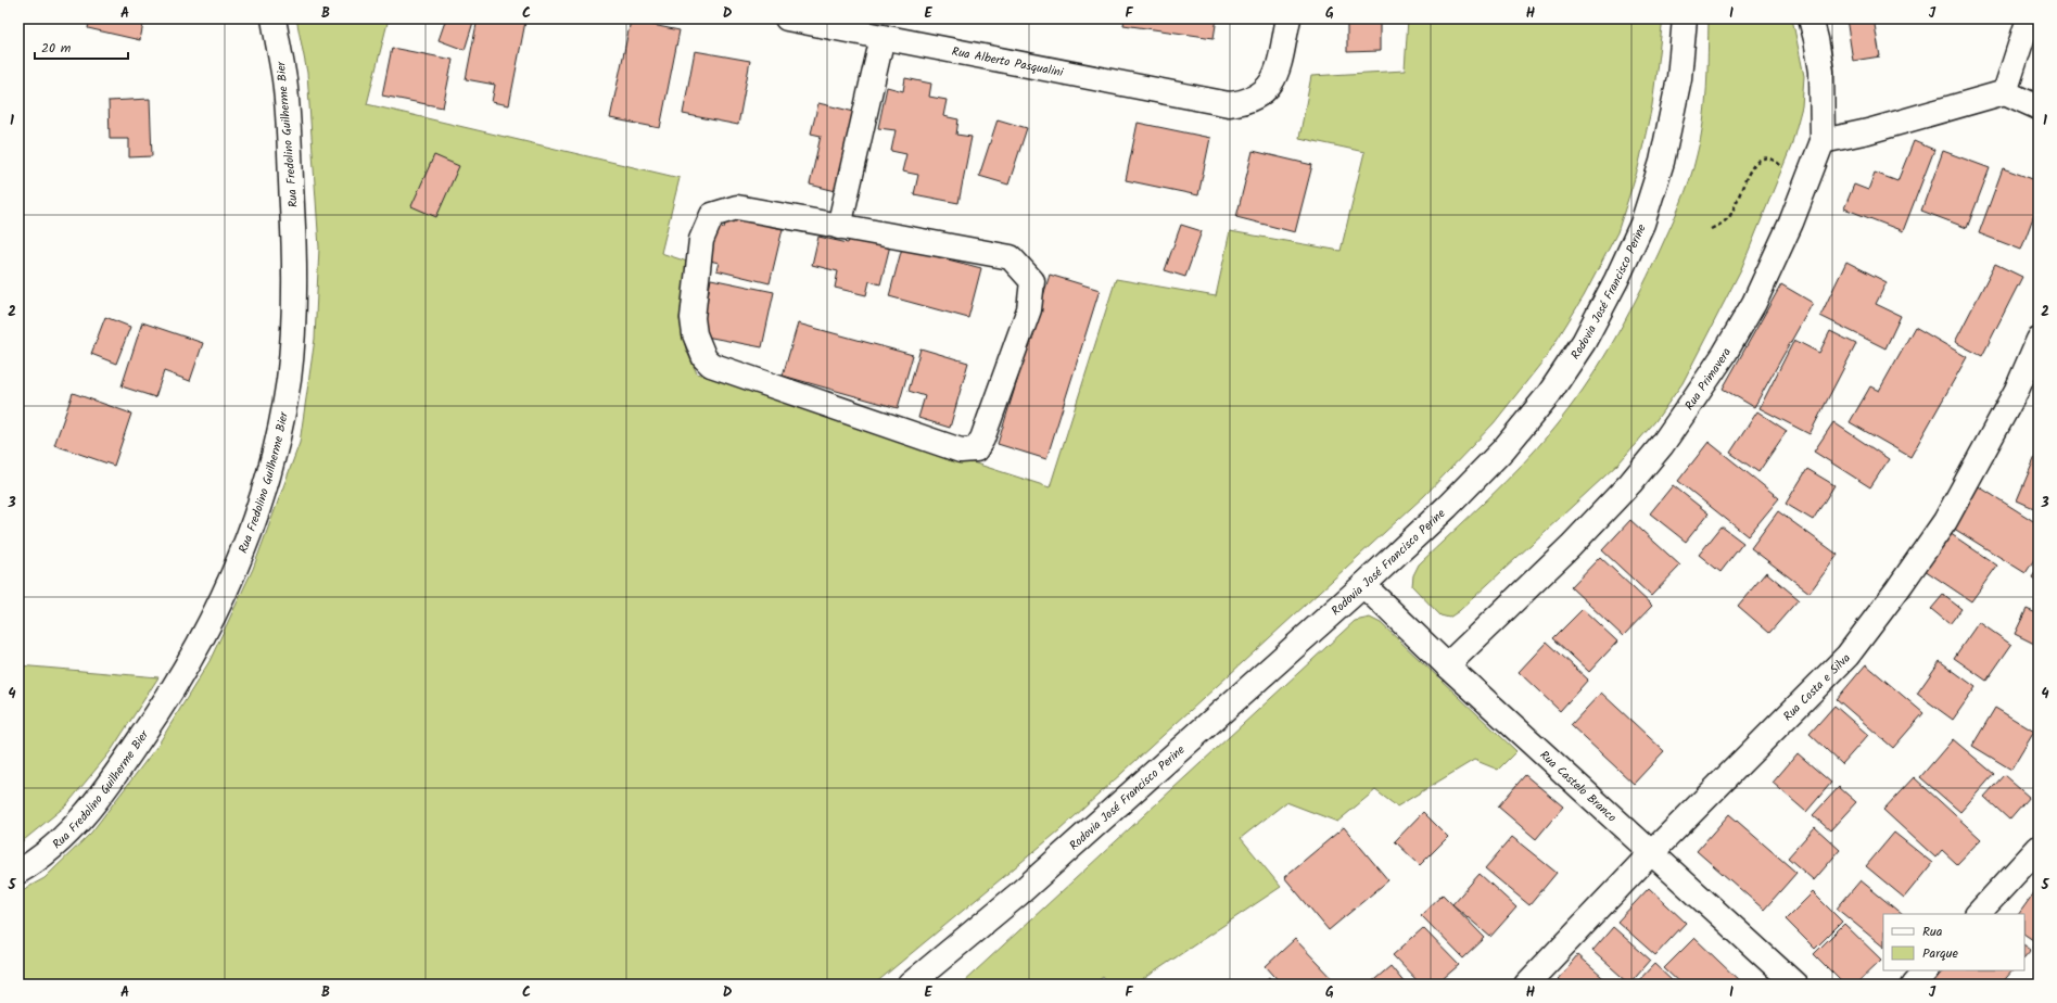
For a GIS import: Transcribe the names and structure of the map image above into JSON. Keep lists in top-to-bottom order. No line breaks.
{"streets":{"street":["Rua Alberto Pasqualini","Rua Fredolino Guilherme Bier","Rodovia José Francisco Perine","Rua Primavera","Rua Costa e Silva","Rua Castelo Branco"]},"crossings":[["Rodovia José Francisco Perine","Rua Castelo Branco"],["Rua Primavera","Rua Castelo Branco"],["Rua Costa e Silva","Rua Castelo Branco"]],"legend":["Rua","Parque"],"scale_bar":"20 m","grid":{"columns":["A","B","C","D","E","F","G","H","I","J"],"rows":["1","2","3","4","5"]}}
